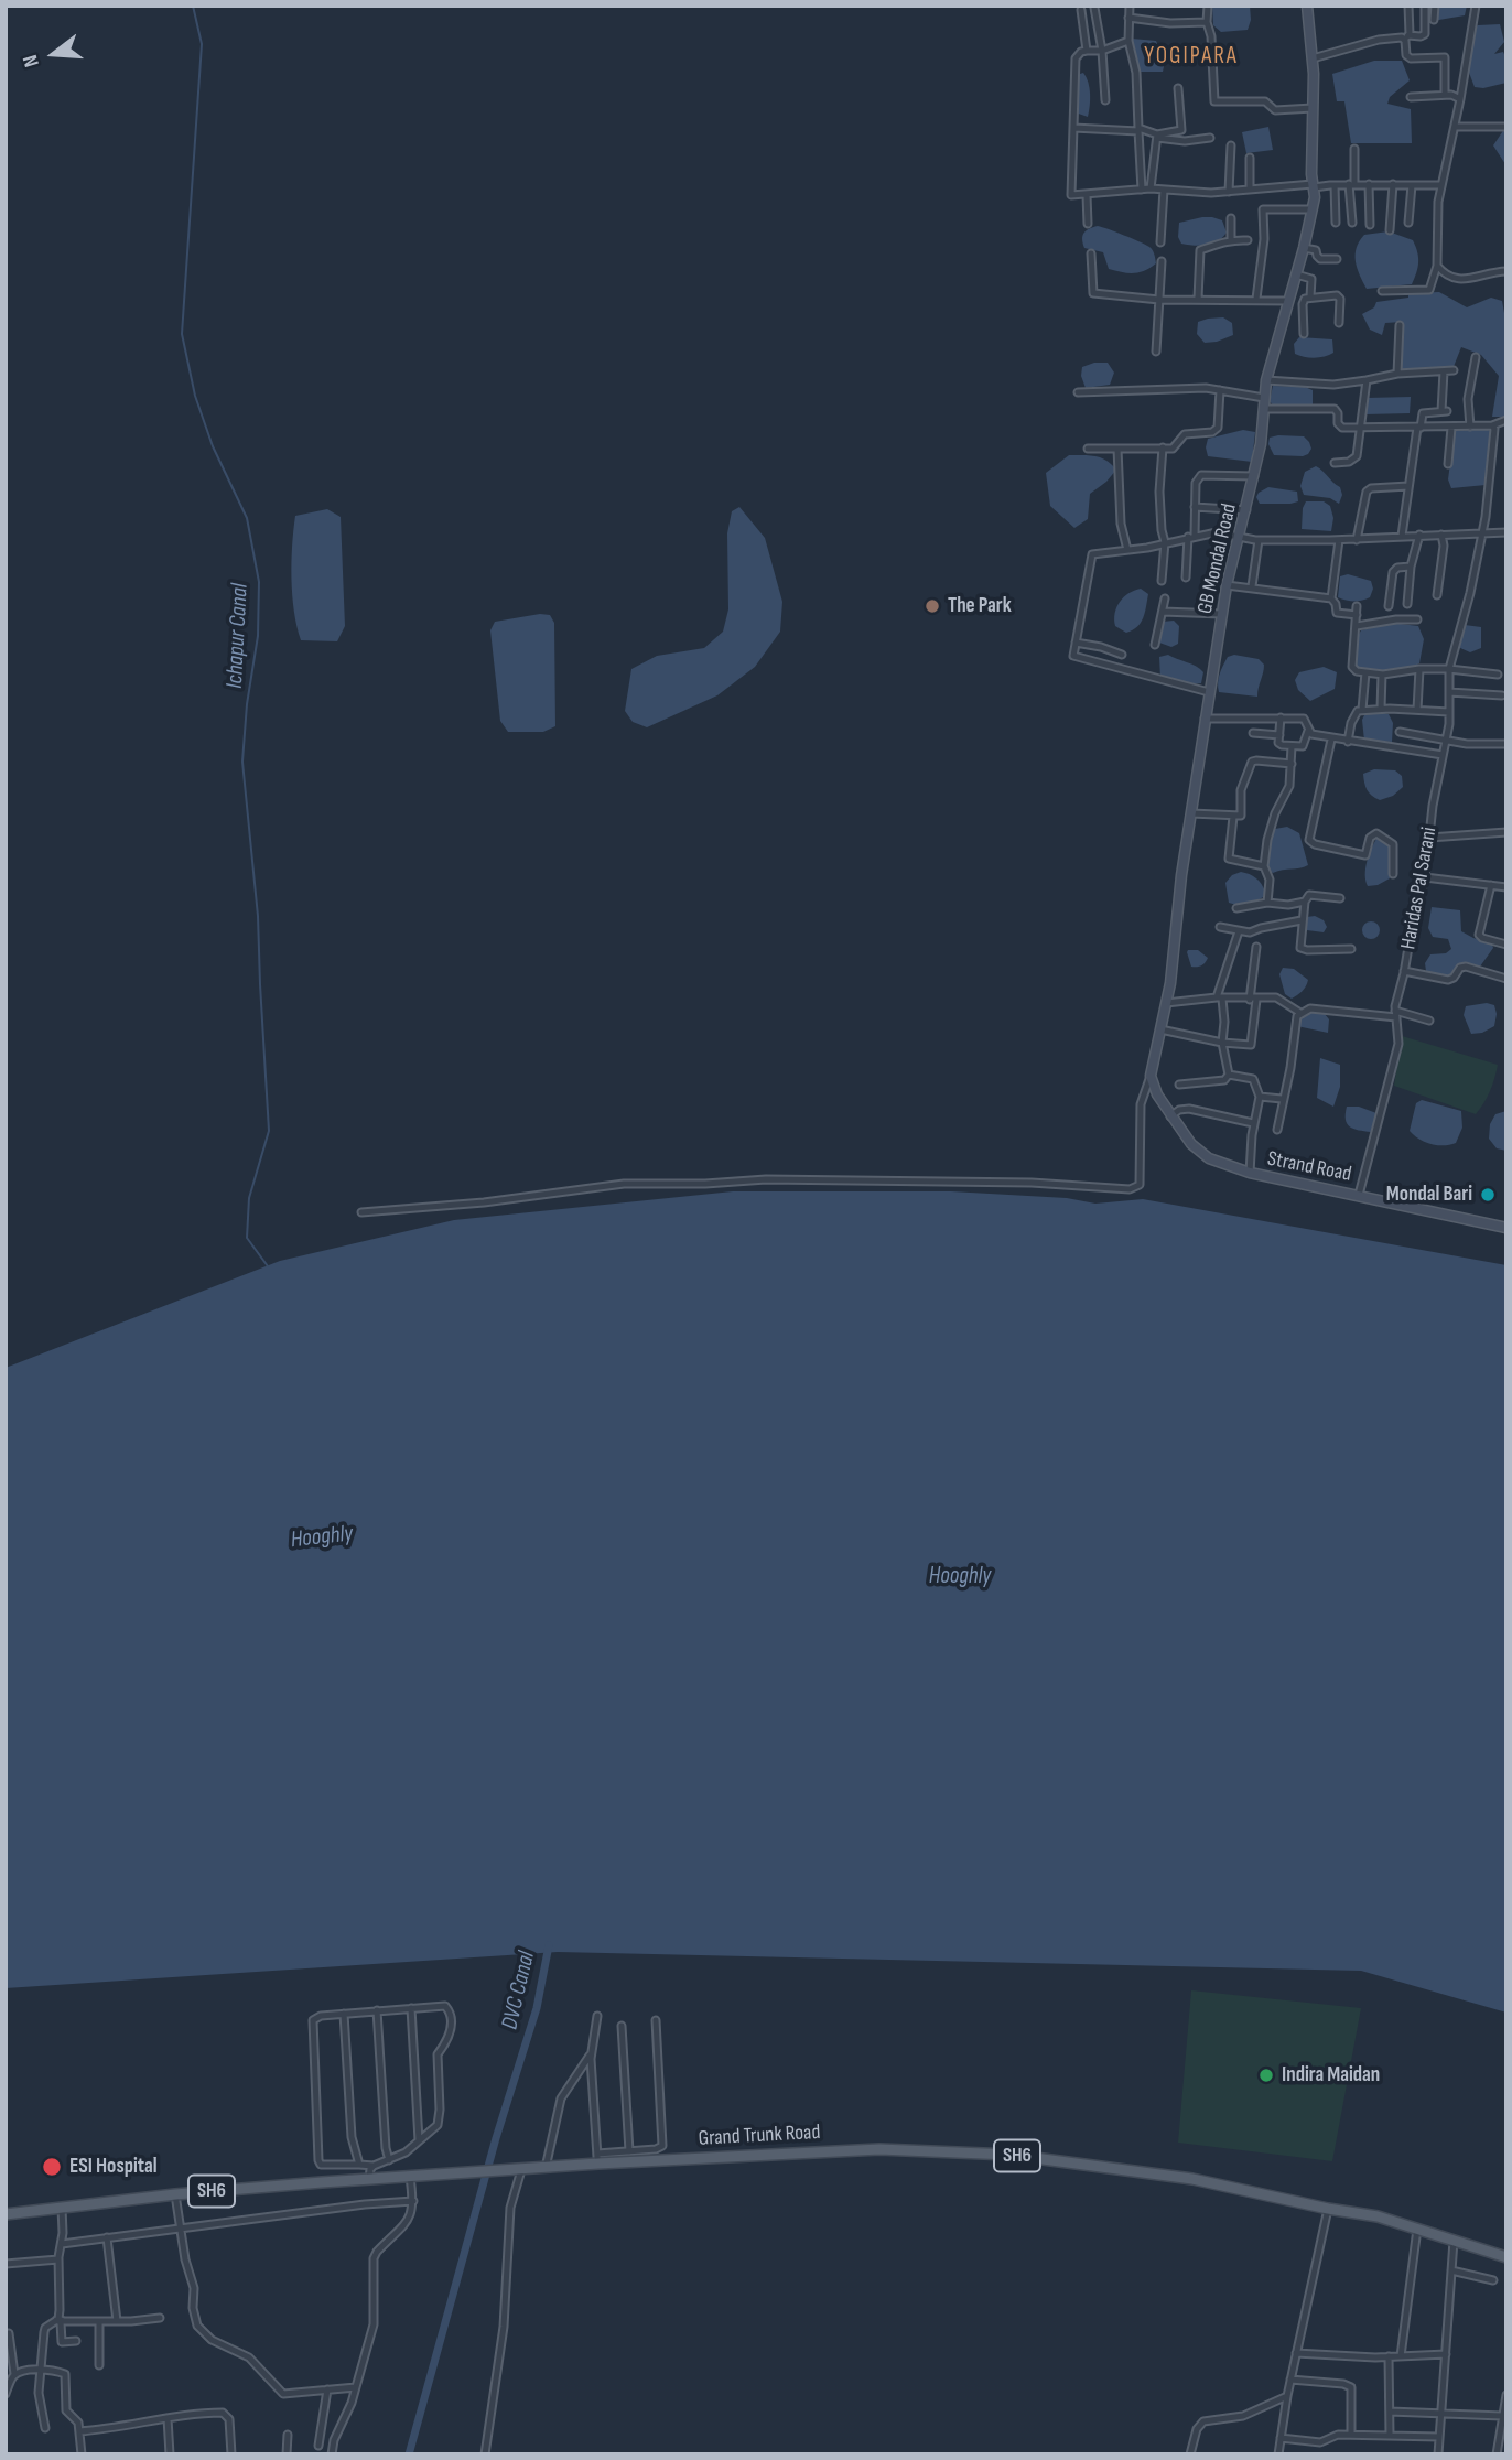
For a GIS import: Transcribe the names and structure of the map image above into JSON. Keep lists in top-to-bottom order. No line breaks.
{"streets":{"main road":["Grand Trunk Road","SH6"],"street":["GB Mondal Road","Haridas Pal Sarani","Strand Road"]},"crossings":[["Haridas Pal Sarani","Strand Road"]],"districts":["YOGIPARA"],"water":["Ichapur Canal","Hooghly","DVC Canal"],"places":["The Park","Mondal Bari","Indira Maidan","ESI Hospital"],"north":"left"}
